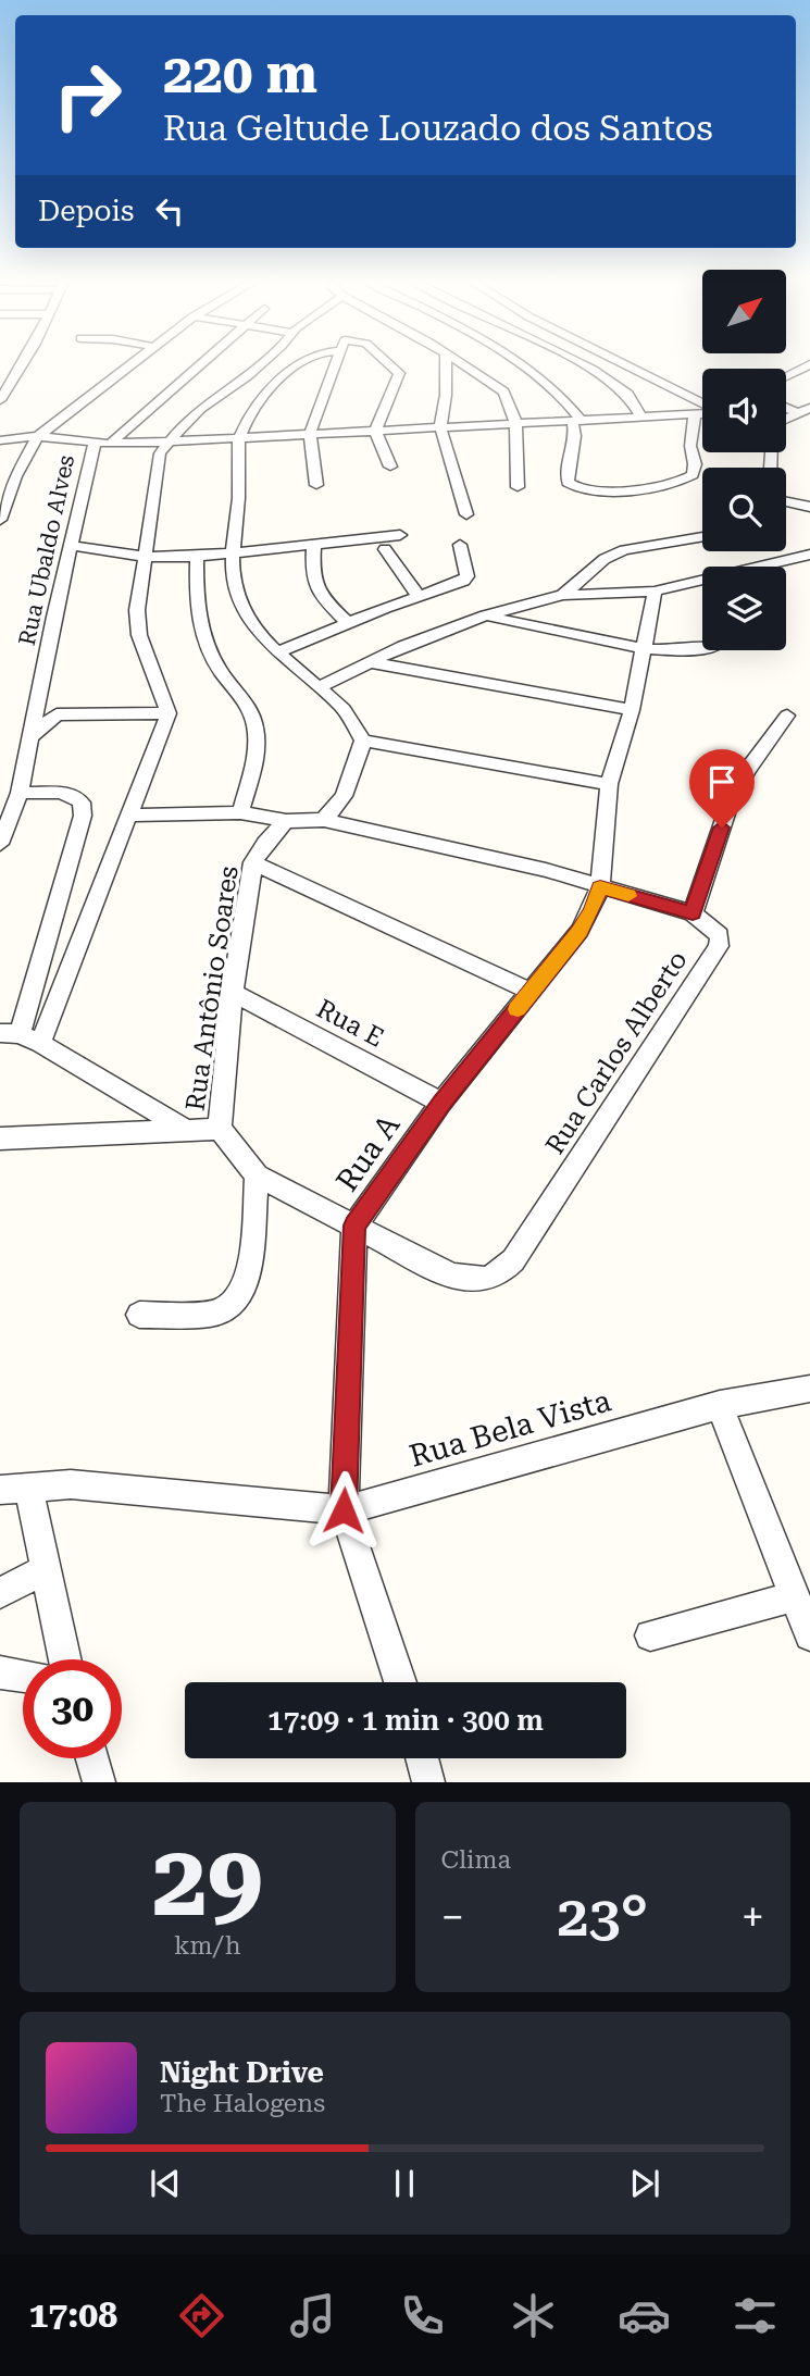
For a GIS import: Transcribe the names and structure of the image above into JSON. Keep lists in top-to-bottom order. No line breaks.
{"streets":{"street":["Rua Ubaldo Alves","Rua Antônio Soares","Rua E","Rua Carlos Alberto","Rua A","Rua Bela Vista"]},"crossings":[["Rua Antônio Soares","Rua E"],["Rua E","Rua A"],["Rua Carlos Alberto","Rua A"],["Rua A","Rua Bela Vista"]],"north":"top right","page":{"turn":["220 m","Rua Geltude Louzado dos Santos"],"then":"Depois","limit":"30","trip":"17:09 · 1 min · 300 m","tile":[["29","km/h"],"Clima"],"heat":["−","23°","+"],"song":["Night Drive","The Halogens"],"tabs":"17:08"}}
